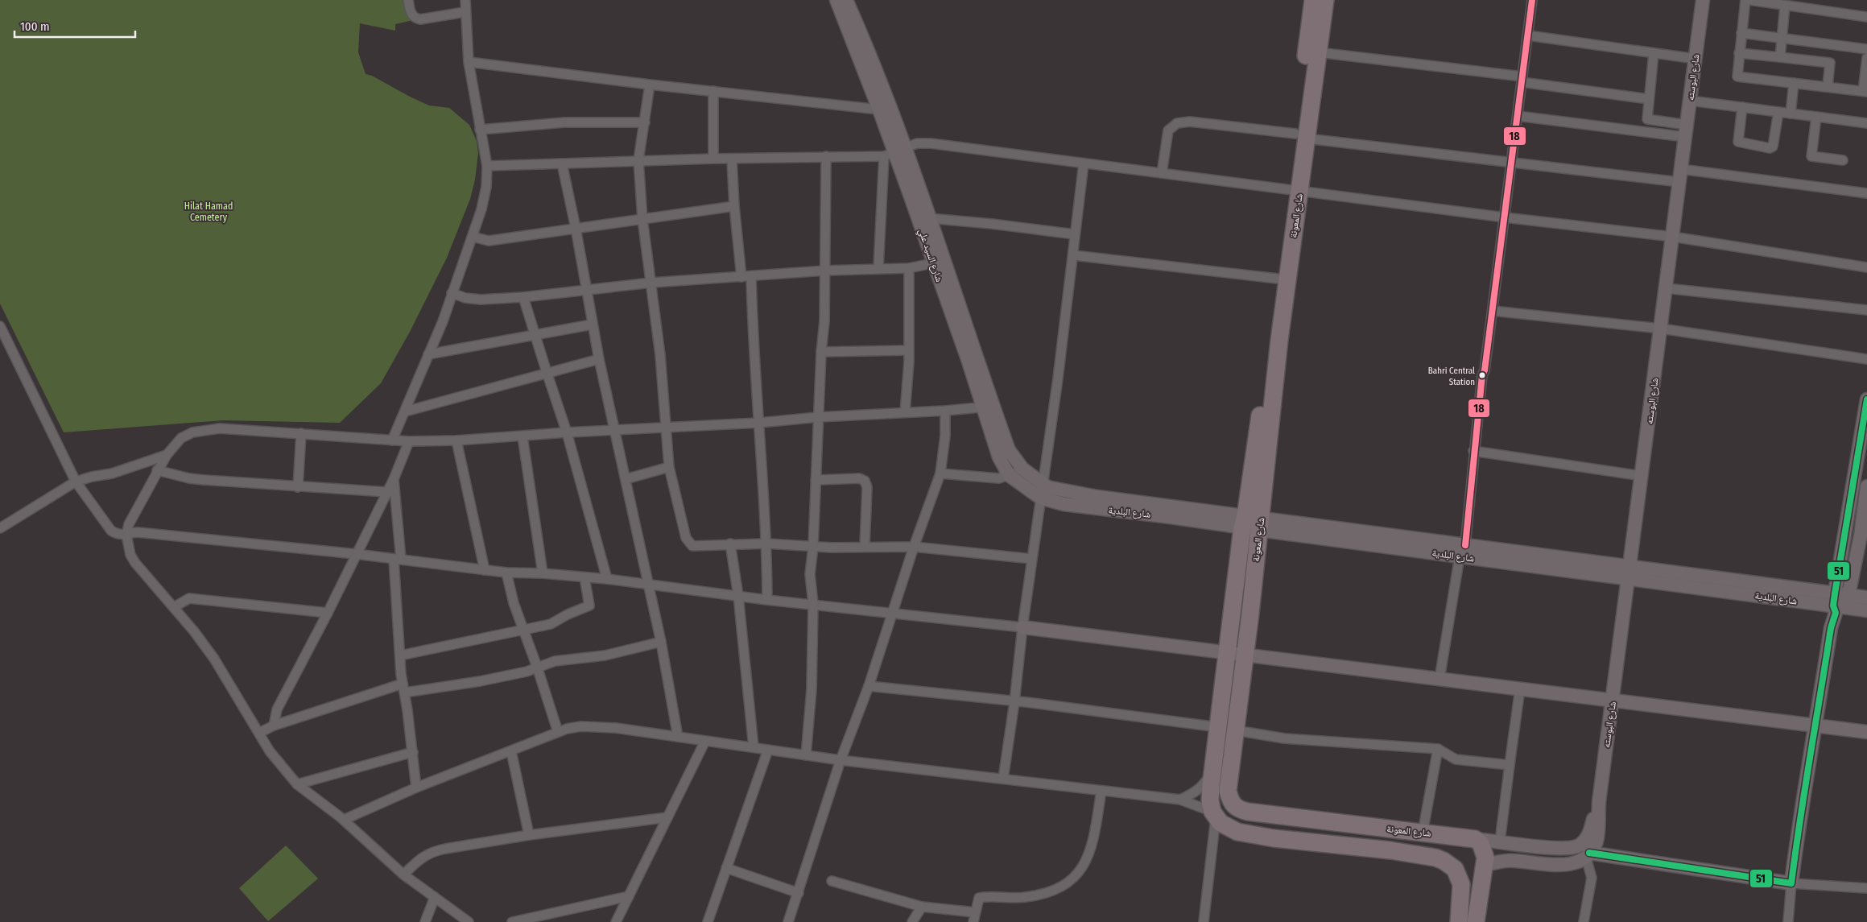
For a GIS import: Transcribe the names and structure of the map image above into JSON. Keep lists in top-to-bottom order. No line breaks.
{"streets":{"highway":["شارع المعونة"],"street":["شارع البوسته","شارع السيد علي","شارع البلدية"]},"crossings":[["شارع البوسته","شارع البلدية"],["شارع المعونة","شارع البلدية"],["شارع السيد علي","شارع البلدية"]],"parks":["Hilat Hamad Cemetery"],"places":["Bahri Central Station"],"lines":["transit line 18","transit line 51"],"scale_bar":"100 m"}
